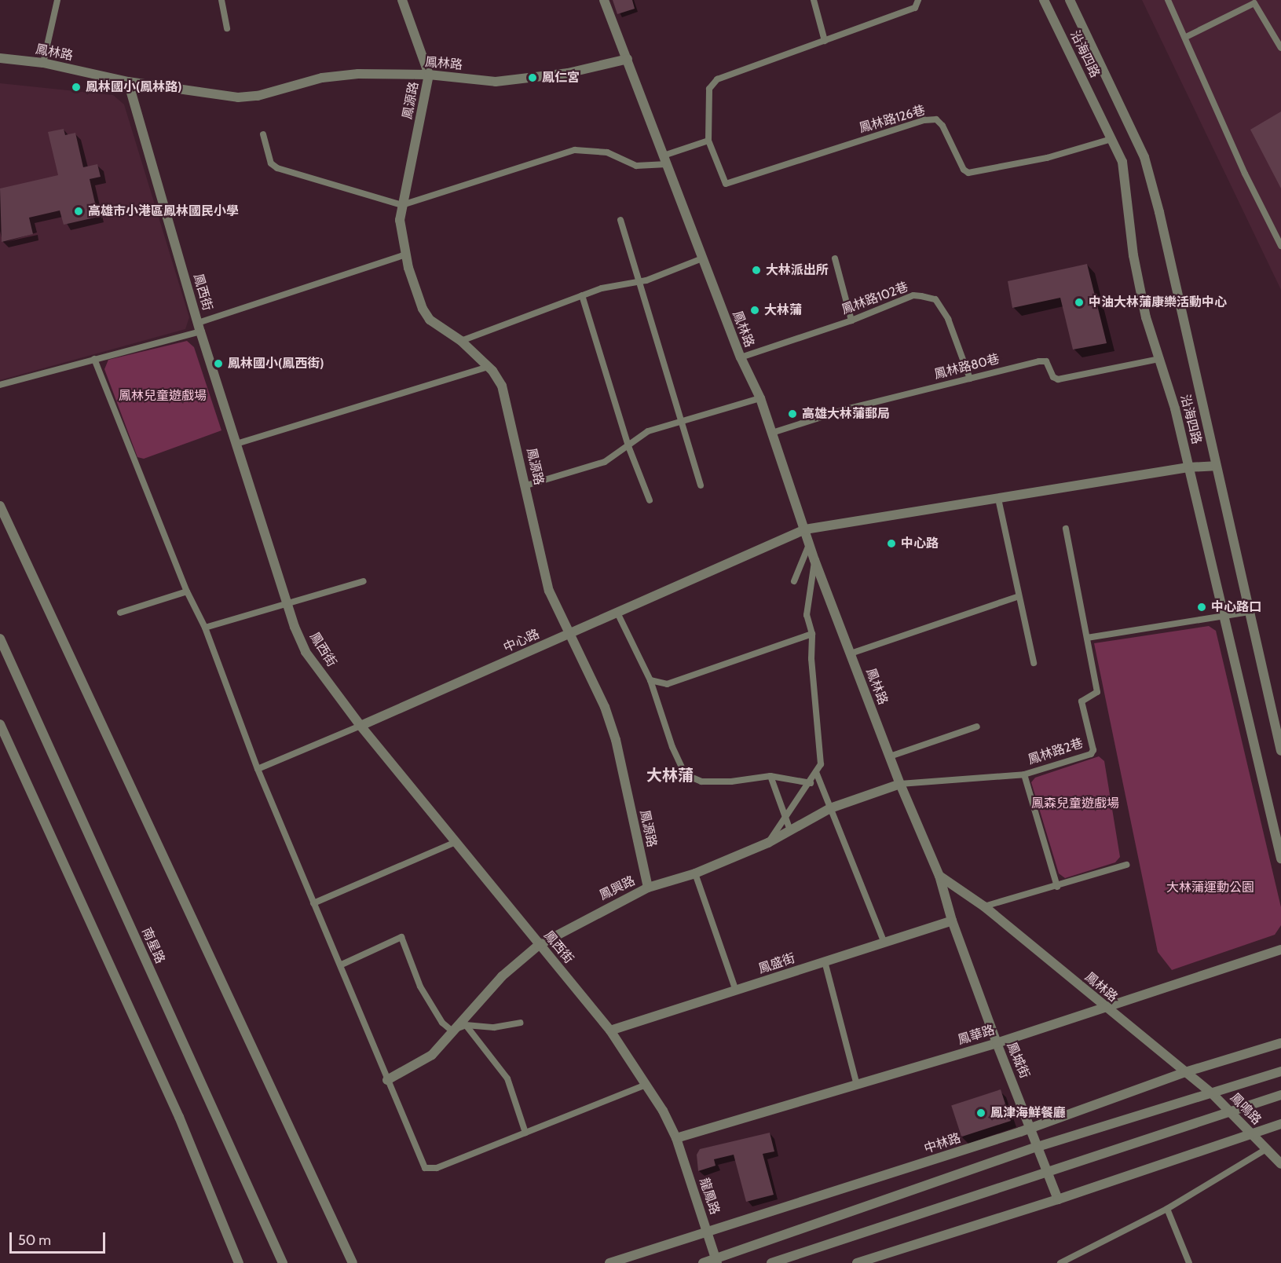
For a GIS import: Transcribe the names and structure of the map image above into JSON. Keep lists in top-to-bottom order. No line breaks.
{"streets":{"street":["鳳林路","沿海四路","鳳源路","鳳西街","中心路","鳳興路","南星路","鳳盛街","鳳華路","鳳城街","鳳鳴路","中林路","龍鳳路"],"lane":["鳳林路126巷","鳳林路102巷","鳳林路80巷","鳳林路2巷"]},"crossings":[["鳳林路","鳳源路"],["鳳林路","鳳西街"],["鳳林路","鳳林路102巷"],["鳳林路","鳳林路80巷"],["鳳林路","中心路"],["鳳林路","鳳林路2巷"],["鳳林路","鳳興路"],["鳳林路","鳳華路"],["鳳林路","鳳城街"],["鳳林路","鳳鳴路"],["鳳林路","中林路"],["沿海四路","鳳林路126巷"],["沿海四路","鳳林路80巷"],["沿海四路","中心路"],["鳳源路","中心路"],["鳳源路","鳳興路"],["鳳西街","中心路"],["鳳西街","鳳興路"],["鳳西街","鳳盛街"],["鳳西街","鳳華路"],["鳳西街","龍鳳路"],["鳳林路102巷","鳳林路80巷"],["鳳林路2巷","鳳興路"],["鳳盛街","鳳城街"],["鳳華路","鳳城街"],["鳳華路","龍鳳路"],["鳳城街","中林路"],["中林路","龍鳳路"]],"districts":["大林蒲"],"parks":["鳳林兒童遊戲場","鳳森兒童遊戲場","大林蒲運動公園"],"places":["鳳仁宮","鳳林國小(鳳林路)","高雄市小港區鳳林國民小學","大林派出所","中油大林蒲康樂活動中心","大林蒲","鳳林國小(鳳西街)","高雄大林蒲郵局","中心路","中心路口","鳳津海鮮餐廳"],"scale_bar":"50 m"}
